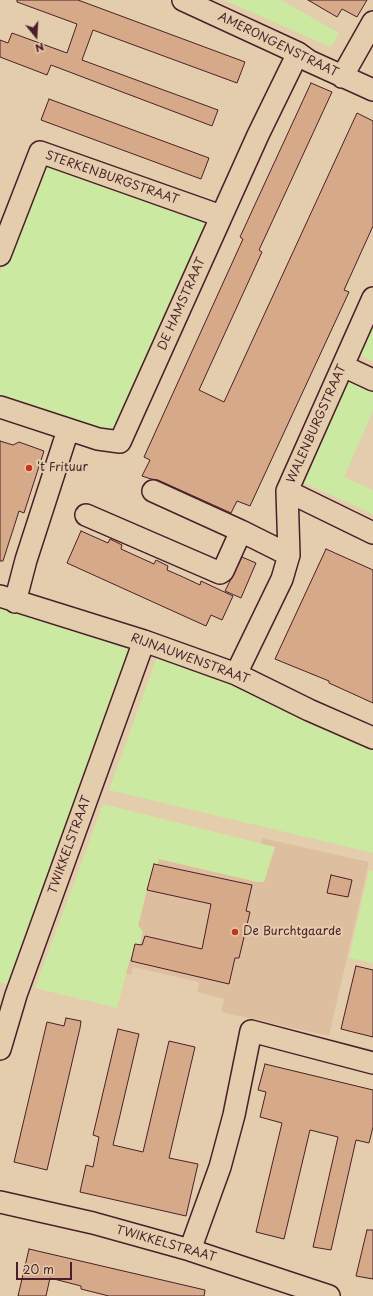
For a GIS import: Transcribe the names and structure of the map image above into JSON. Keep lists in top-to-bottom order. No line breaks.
{"streets":{"street":["AMERONGENSTRAAT","STERKENBURGSTRAAT","DE HAMSTRAAT","WALENBURGSTRAAT","RIJNAUWENSTRAAT","TWIKKELSTRAAT"]},"crossings":[["AMERONGENSTRAAT","DE HAMSTRAAT"],["STERKENBURGSTRAAT","DE HAMSTRAAT"],["WALENBURGSTRAAT","RIJNAUWENSTRAAT"],["RIJNAUWENSTRAAT","TWIKKELSTRAAT"]],"places":["'t Frituur","De Burchtgaarde"],"scale_bar":"20 m","north":"bottom"}
